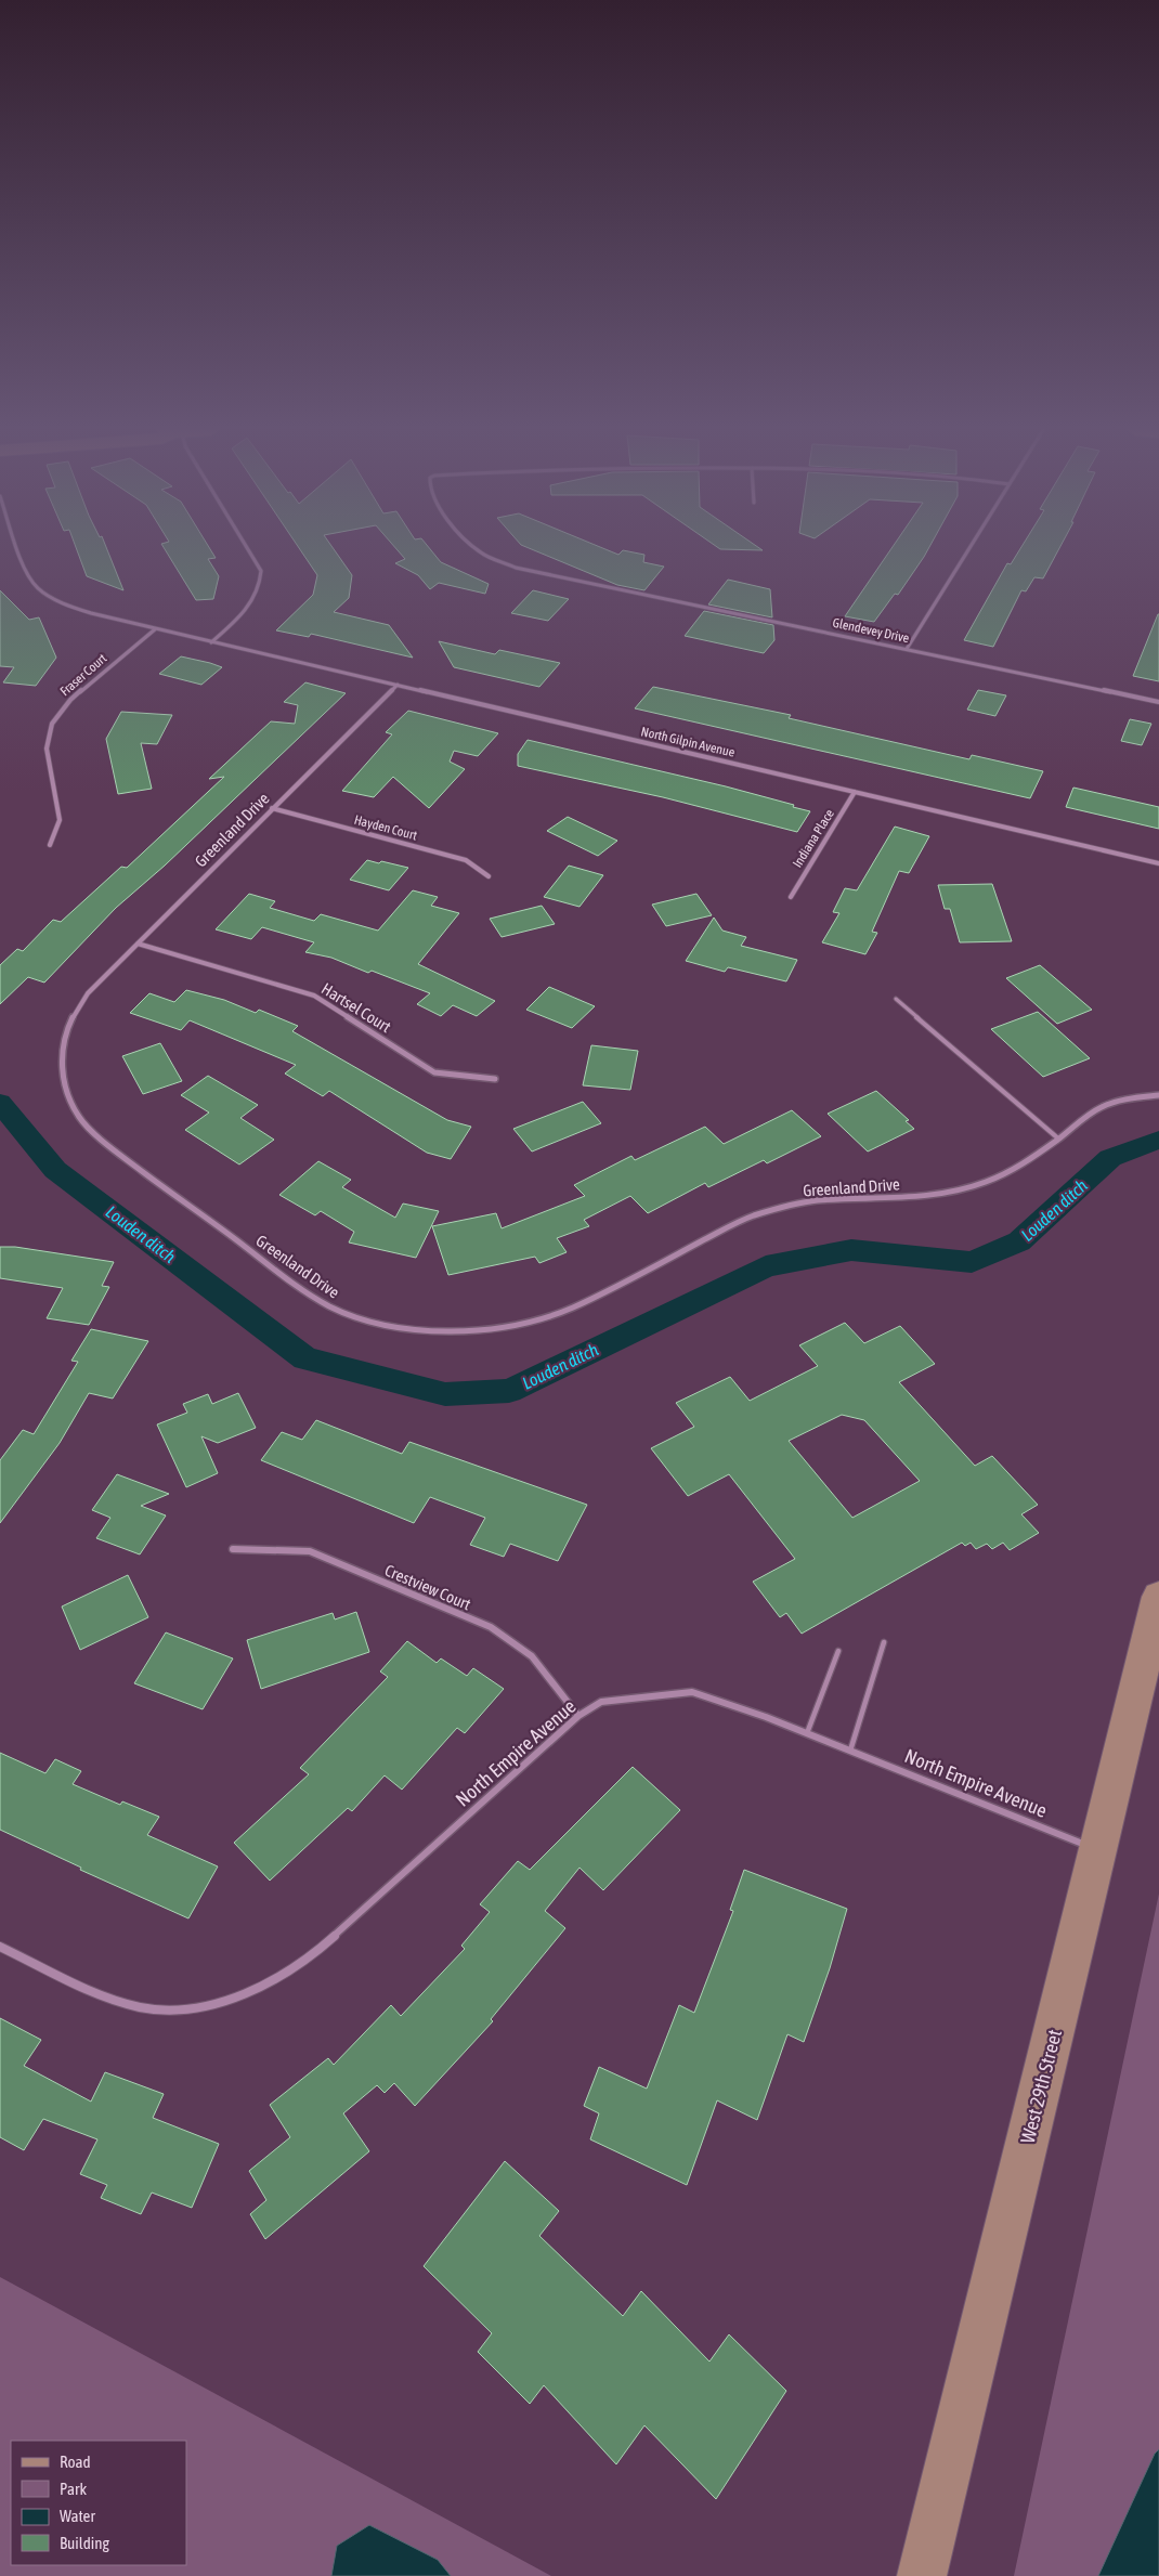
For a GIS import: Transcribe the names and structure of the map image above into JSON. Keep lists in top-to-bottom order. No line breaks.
{"streets":{"main road":["West 29th Street"],"street":["Glendevey Drive","Fraser Court","North Gilpin Avenue","Hayden Court","Greenland Drive","Indiana Place","Hartsel Court","Crestview Court","North Empire Avenue"]},"crossings":[["Fraser Court","North Gilpin Avenue"],["North Gilpin Avenue","Greenland Drive"],["North Gilpin Avenue","Indiana Place"],["Hayden Court","Greenland Drive"],["Greenland Drive","Hartsel Court"],["Crestview Court","North Empire Avenue"],["North Empire Avenue","West 29th Street"]],"water":["Louden ditch"],"legend":["Road","Park","Water","Building"]}
